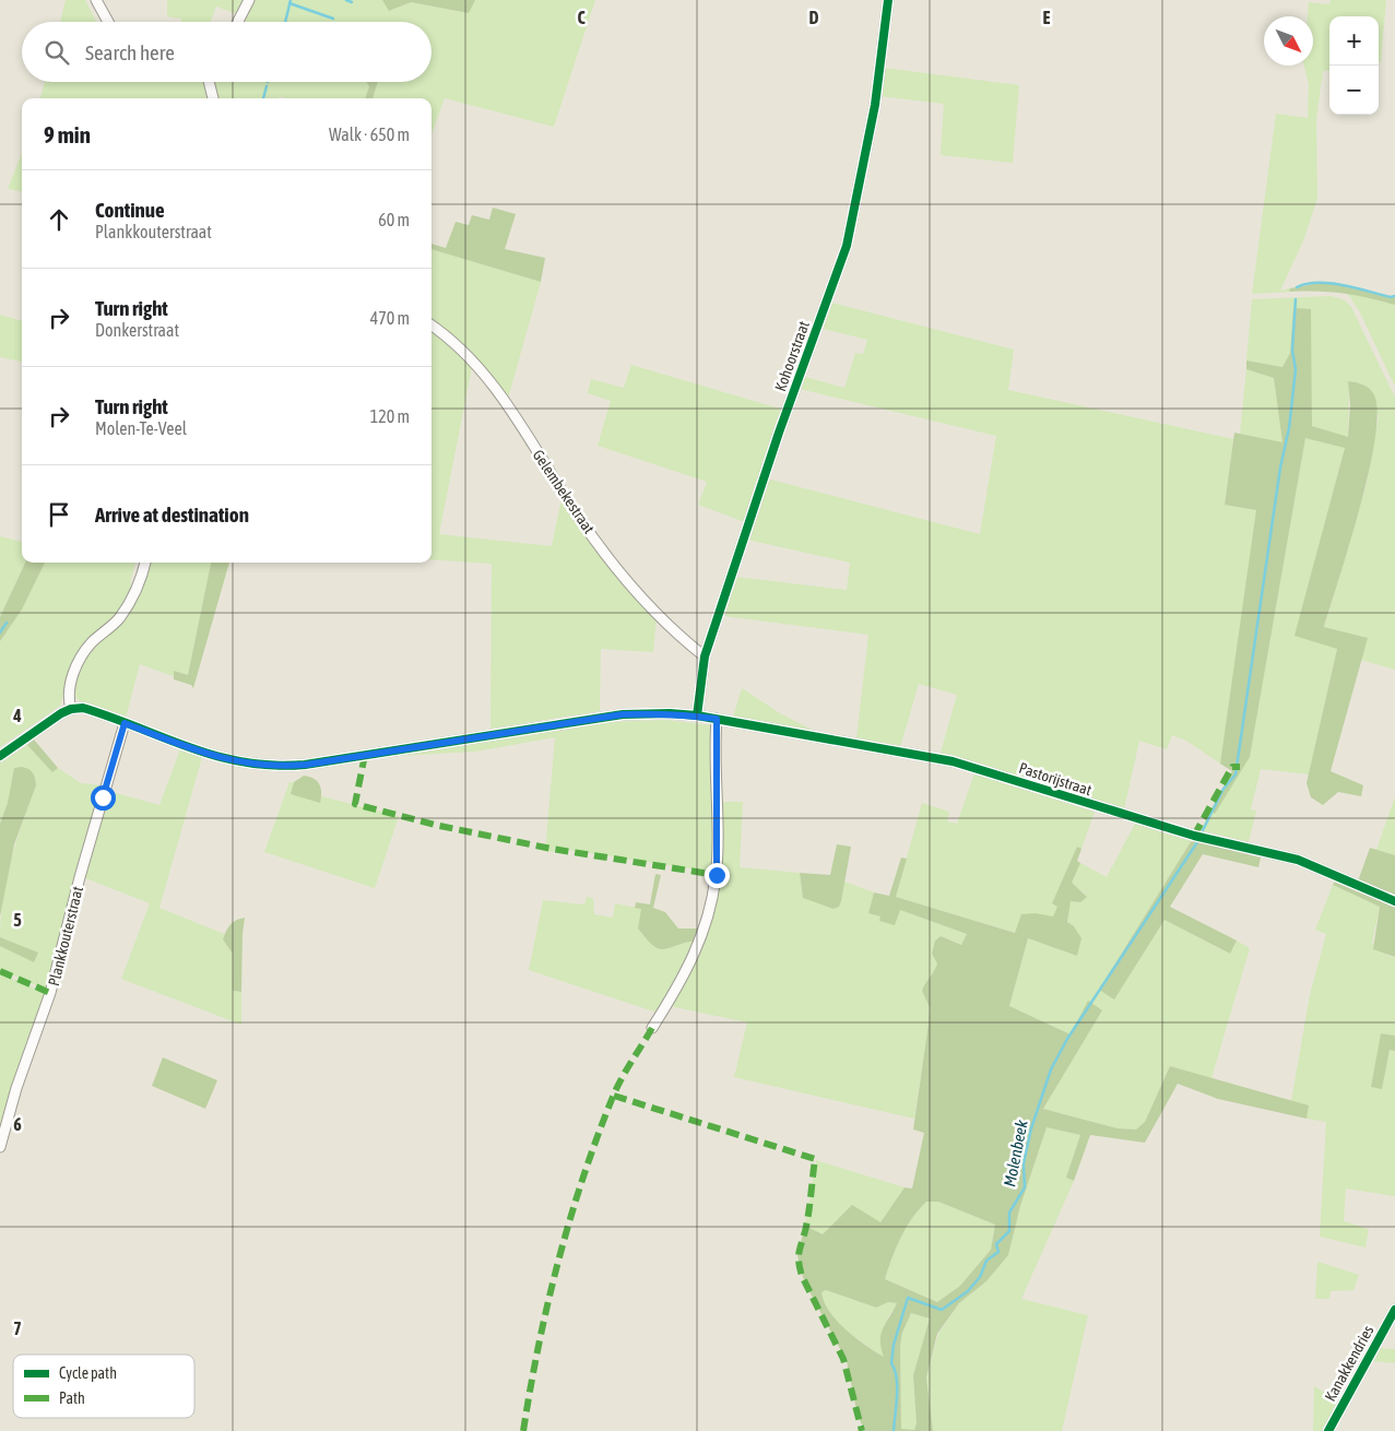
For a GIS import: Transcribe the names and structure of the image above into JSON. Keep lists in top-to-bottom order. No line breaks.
{"streets":{"street":["Kohoorstraat","Gelembekestraat","Pastorijstraat","Plankkouterstraat","Kanakkendries"]},"crossings":[["Kohoorstraat","Gelembekestraat"],["Kohoorstraat","Pastorijstraat"],["Pastorijstraat","Plankkouterstraat"]],"water":["Molenbeek"],"legend":["Cycle path","Path"],"north":"bottom right","page":{"map_buttons":["+","−"],"search":"Search here","heading":["9 min","Walk · 650 m"],"list":[["Continue","Plankkouterstraat","60 m"],["Turn right","Donkerstraat","470 m"],["Turn right","Molen-Te-Veel","120 m"],"Arrive at destination"]},"grid":{"columns":["C","D","E"],"rows":["4","5","6","7"]}}
